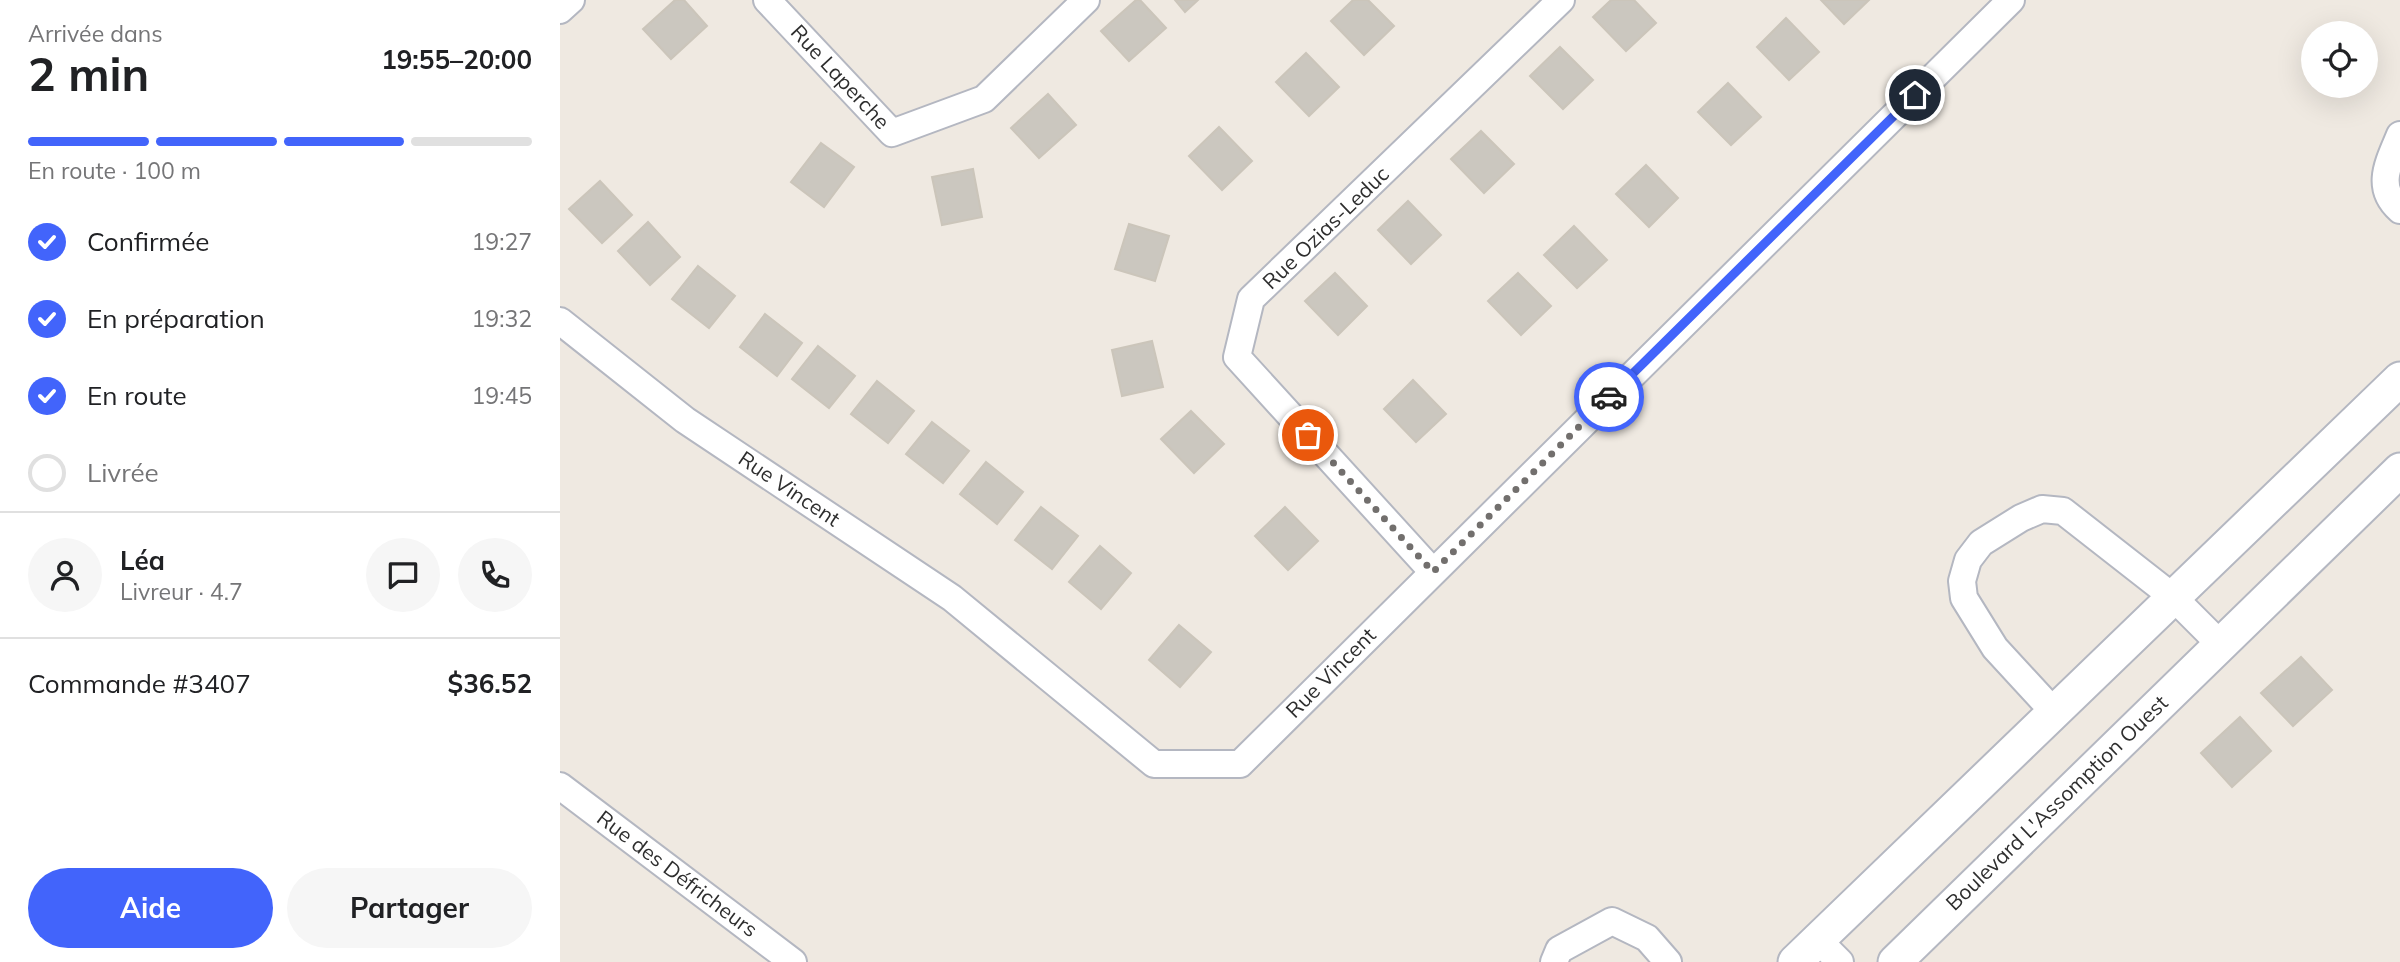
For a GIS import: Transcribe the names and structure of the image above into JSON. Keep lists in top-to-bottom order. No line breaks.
{"streets":{"street":["Rue Laperche","Rue Ozias-Leduc","Rue Vincent","Boulevard L'Assomption Ouest","Rue des Défricheurs"]},"crossings":[["Rue Ozias-Leduc","Rue Vincent"]],"page":{"heading":["2 min","Arrivée dans","19:55–20:00"],"panel":["Léa","Livreur · 4.7","Commande #3407","$36.52"],"bar":"En route · 100 m","list":[["Confirmée","19:27"],["En préparation","19:32"],["En route","19:45"],"Livrée"],"buttons":["Aide","Partager"]}}
